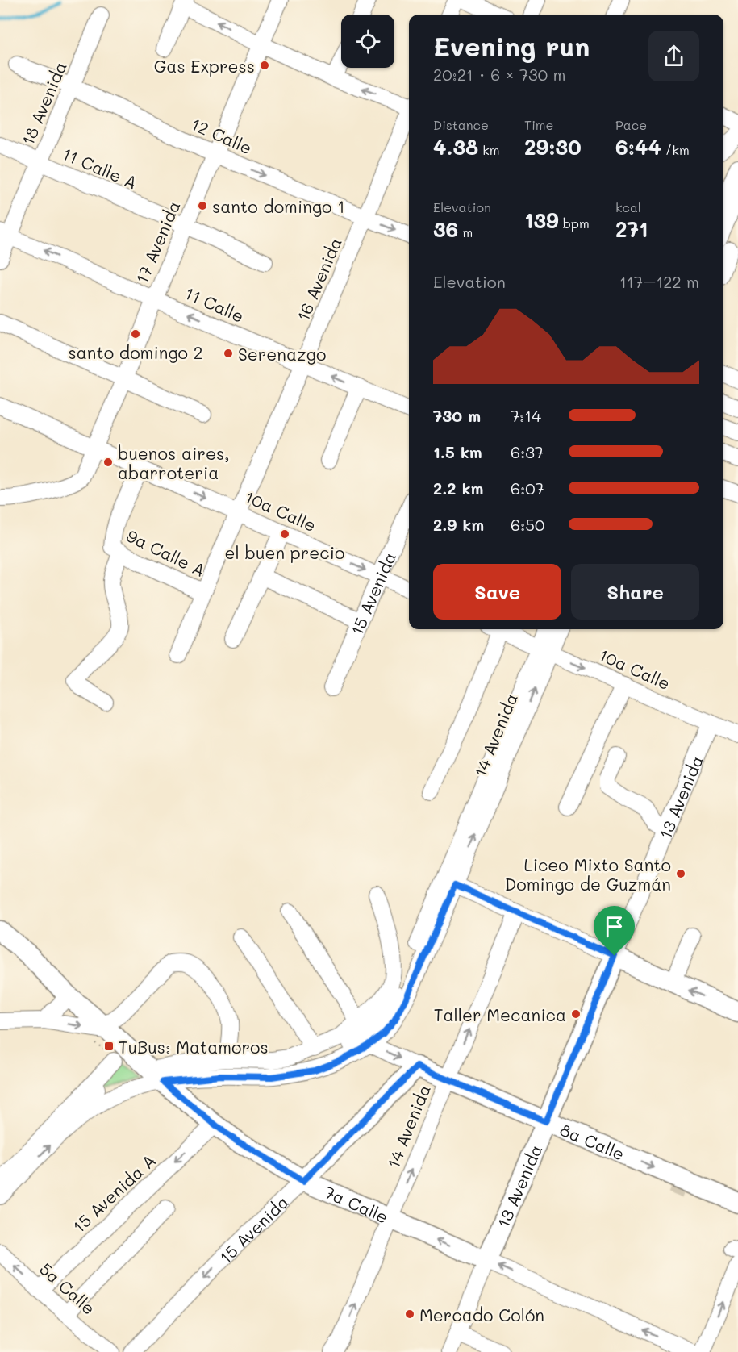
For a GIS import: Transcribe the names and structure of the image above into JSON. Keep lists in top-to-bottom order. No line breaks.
{"streets":{"main road":["15 Avenida","13 Avenida","8a Calle","7a Calle"],"street":["18 Avenida","12 Calle","11 Calle A","17 Avenida","16 Avenida","11 Calle","10a Calle","9a Calle A","14 Avenida","15 Avenida A","5a Calle"]},"crossings":[["18 Avenida","12 Calle"],["18 Avenida","11 Calle A"],["18 Avenida","11 Calle"],["12 Calle","17 Avenida"],["12 Calle","16 Avenida"],["11 Calle A","17 Avenida"],["17 Avenida","11 Calle"],["17 Avenida","10a Calle"],["16 Avenida","11 Calle"],["16 Avenida","10a Calle"],["16 Avenida","9a Calle A"],["10a Calle","15 Avenida"],["10a Calle","14 Avenida"],["10a Calle","13 Avenida"],["15 Avenida","8a Calle"],["15 Avenida","7a Calle"],["14 Avenida","8a Calle"],["14 Avenida","7a Calle"],["13 Avenida","8a Calle"],["13 Avenida","7a Calle"],["15 Avenida A","7a Calle"],["15 Avenida A","5a Calle"]],"one_way":["8a Calle","7a Calle","5a Calle"],"places":{"other":["Gas Express","santo domingo 1","santo domingo 2","Serenazgo","buenos aires, abarroteria","el buen precio","Liceo Mixto Santo Domingo de Guzmán","Taller Mecanica","Mercado Colón"],"transit":["TuBus: Matamoros"]},"page":{"heading":["Evening run","20:21 · 6 × 730 m"],"stats":[["Distance","4.38 km"],["Time","29:30"],["Pace","6:44 /km"],["Elevation","36 m"],["139 bpm"],["kcal","271"]],"chart":["Elevation","117–122 m"],"list":[{"name":"730 m","note":"7:14"},{"name":"1.5 km","note":"6:37"},{"name":"2.2 km","note":"6:07"},{"name":"2.9 km","note":"6:50"}],"buttons":["Save","Share"]}}
